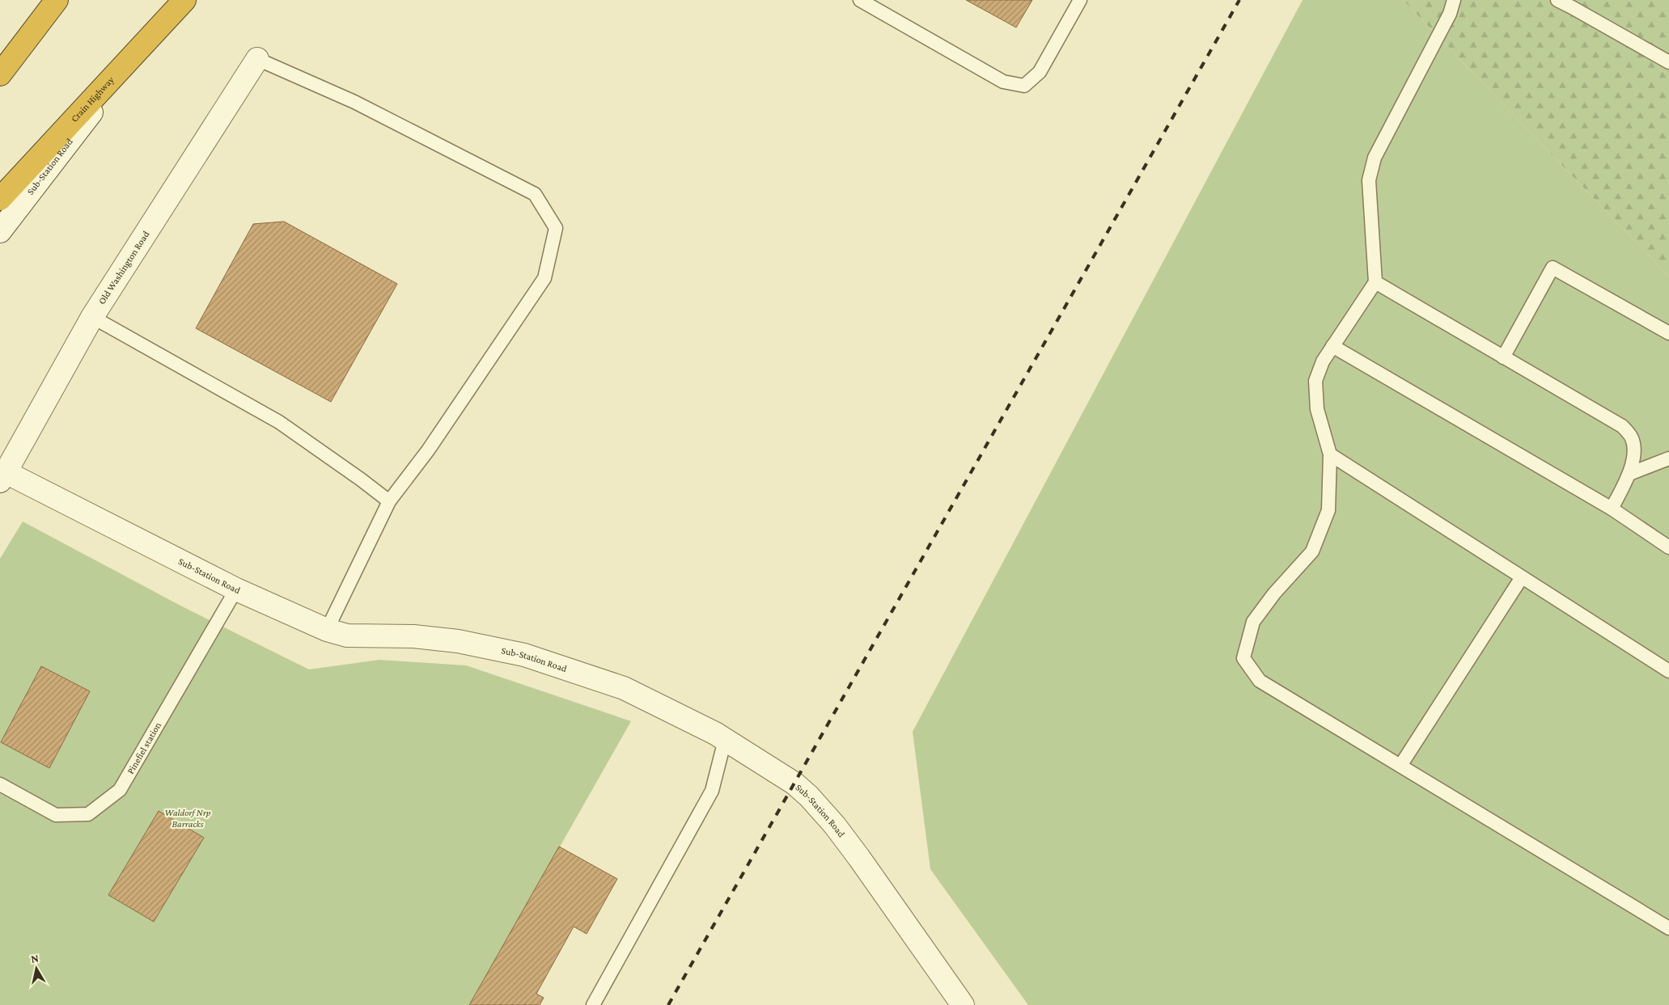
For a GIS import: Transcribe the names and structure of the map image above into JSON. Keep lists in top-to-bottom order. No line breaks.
{"streets":{"highway":["Crain Highway"],"street":["Sub-Station Road","Old Washington Road"],"lane":["Pinefiel station"]},"crossings":[["Crain Highway","Sub-Station Road"],["Sub-Station Road","Old Washington Road"],["Sub-Station Road","Pinefiel station"]],"parks":["Waldorf Nrp Barracks"],"north":"top"}
